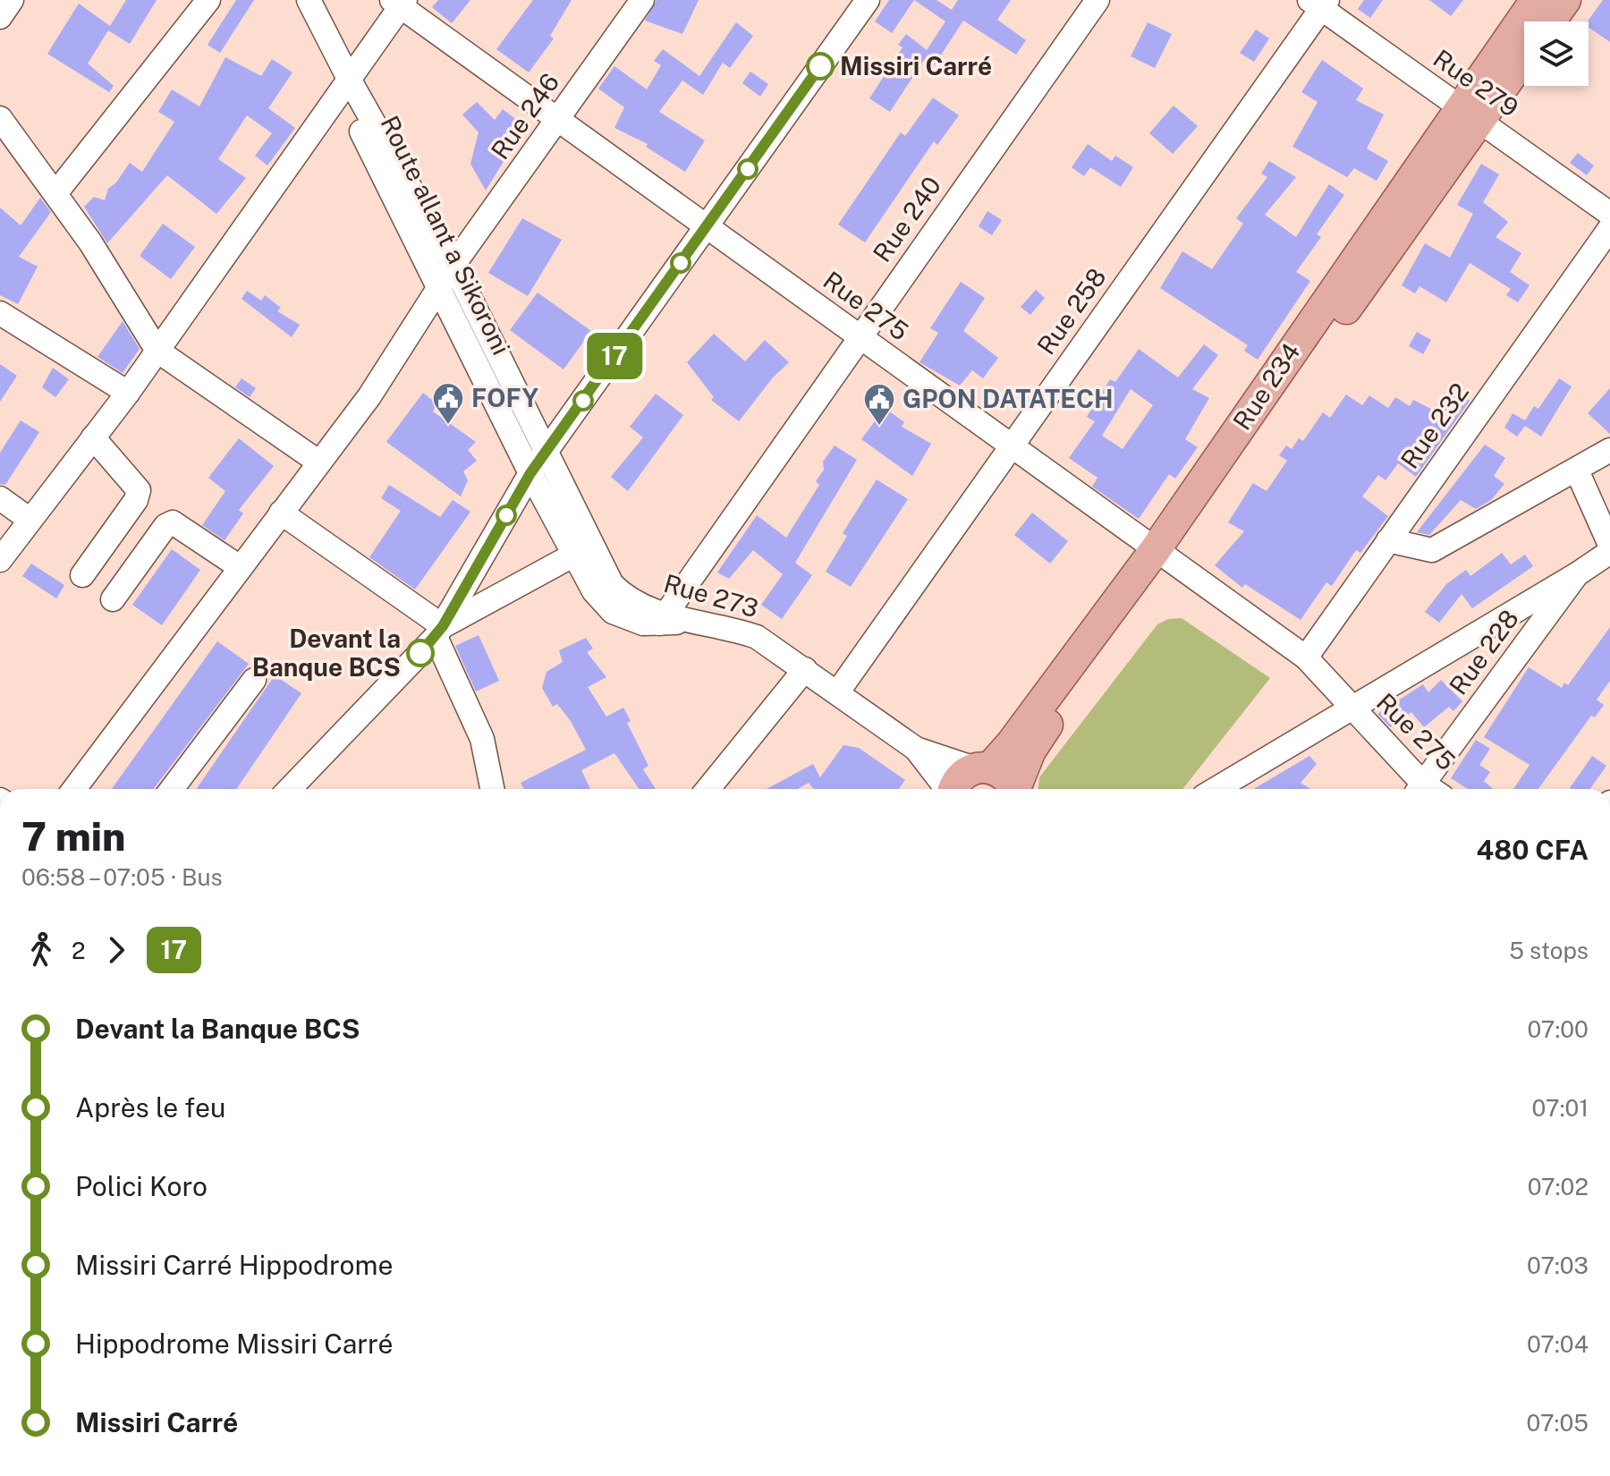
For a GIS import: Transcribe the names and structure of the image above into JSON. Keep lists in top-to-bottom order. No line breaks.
{"streets":{"main road":["Rue 234"],"street":["Rue 279","Rue 246","Rue 240","Route allant a Sikoroni","Rue 275","Rue 258","Rue 232","Rue 273","Rue 228"]},"crossings":[["Rue 279","Rue 258"],["Rue 279","Rue 234"],["Rue 246","Route allant a Sikoroni"],["Rue 246","Rue 275"],["Rue 246","Rue 273"],["Rue 240","Route allant a Sikoroni"],["Rue 240","Rue 275"],["Rue 240","Rue 273"],["Route allant a Sikoroni","Rue 273"],["Rue 275","Rue 258"],["Rue 275","Rue 234"],["Rue 275","Rue 232"],["Rue 258","Rue 273"],["Rue 234","Rue 273"]],"places":{"other":["Missiri Carré","Devant la Banque BCS"],"public building":["FOFY","GPON DATATECH"]},"lines":["bus line 17"],"page":{"on_map":"17","heading":["7 min","06:58 – 07:05 · Bus","480 CFA"],"legs":["2","17","5 stops"],"list":[{"name":"Devant la Banque BCS","value":"07:00"},{"name":"Après le feu","value":"07:01"},{"name":"Polici Koro","value":"07:02"},{"name":"Missiri Carré Hippodrome","value":"07:03"},{"name":"Hippodrome Missiri Carré","value":"07:04"},{"name":"Missiri Carré","value":"07:05"}]}}
